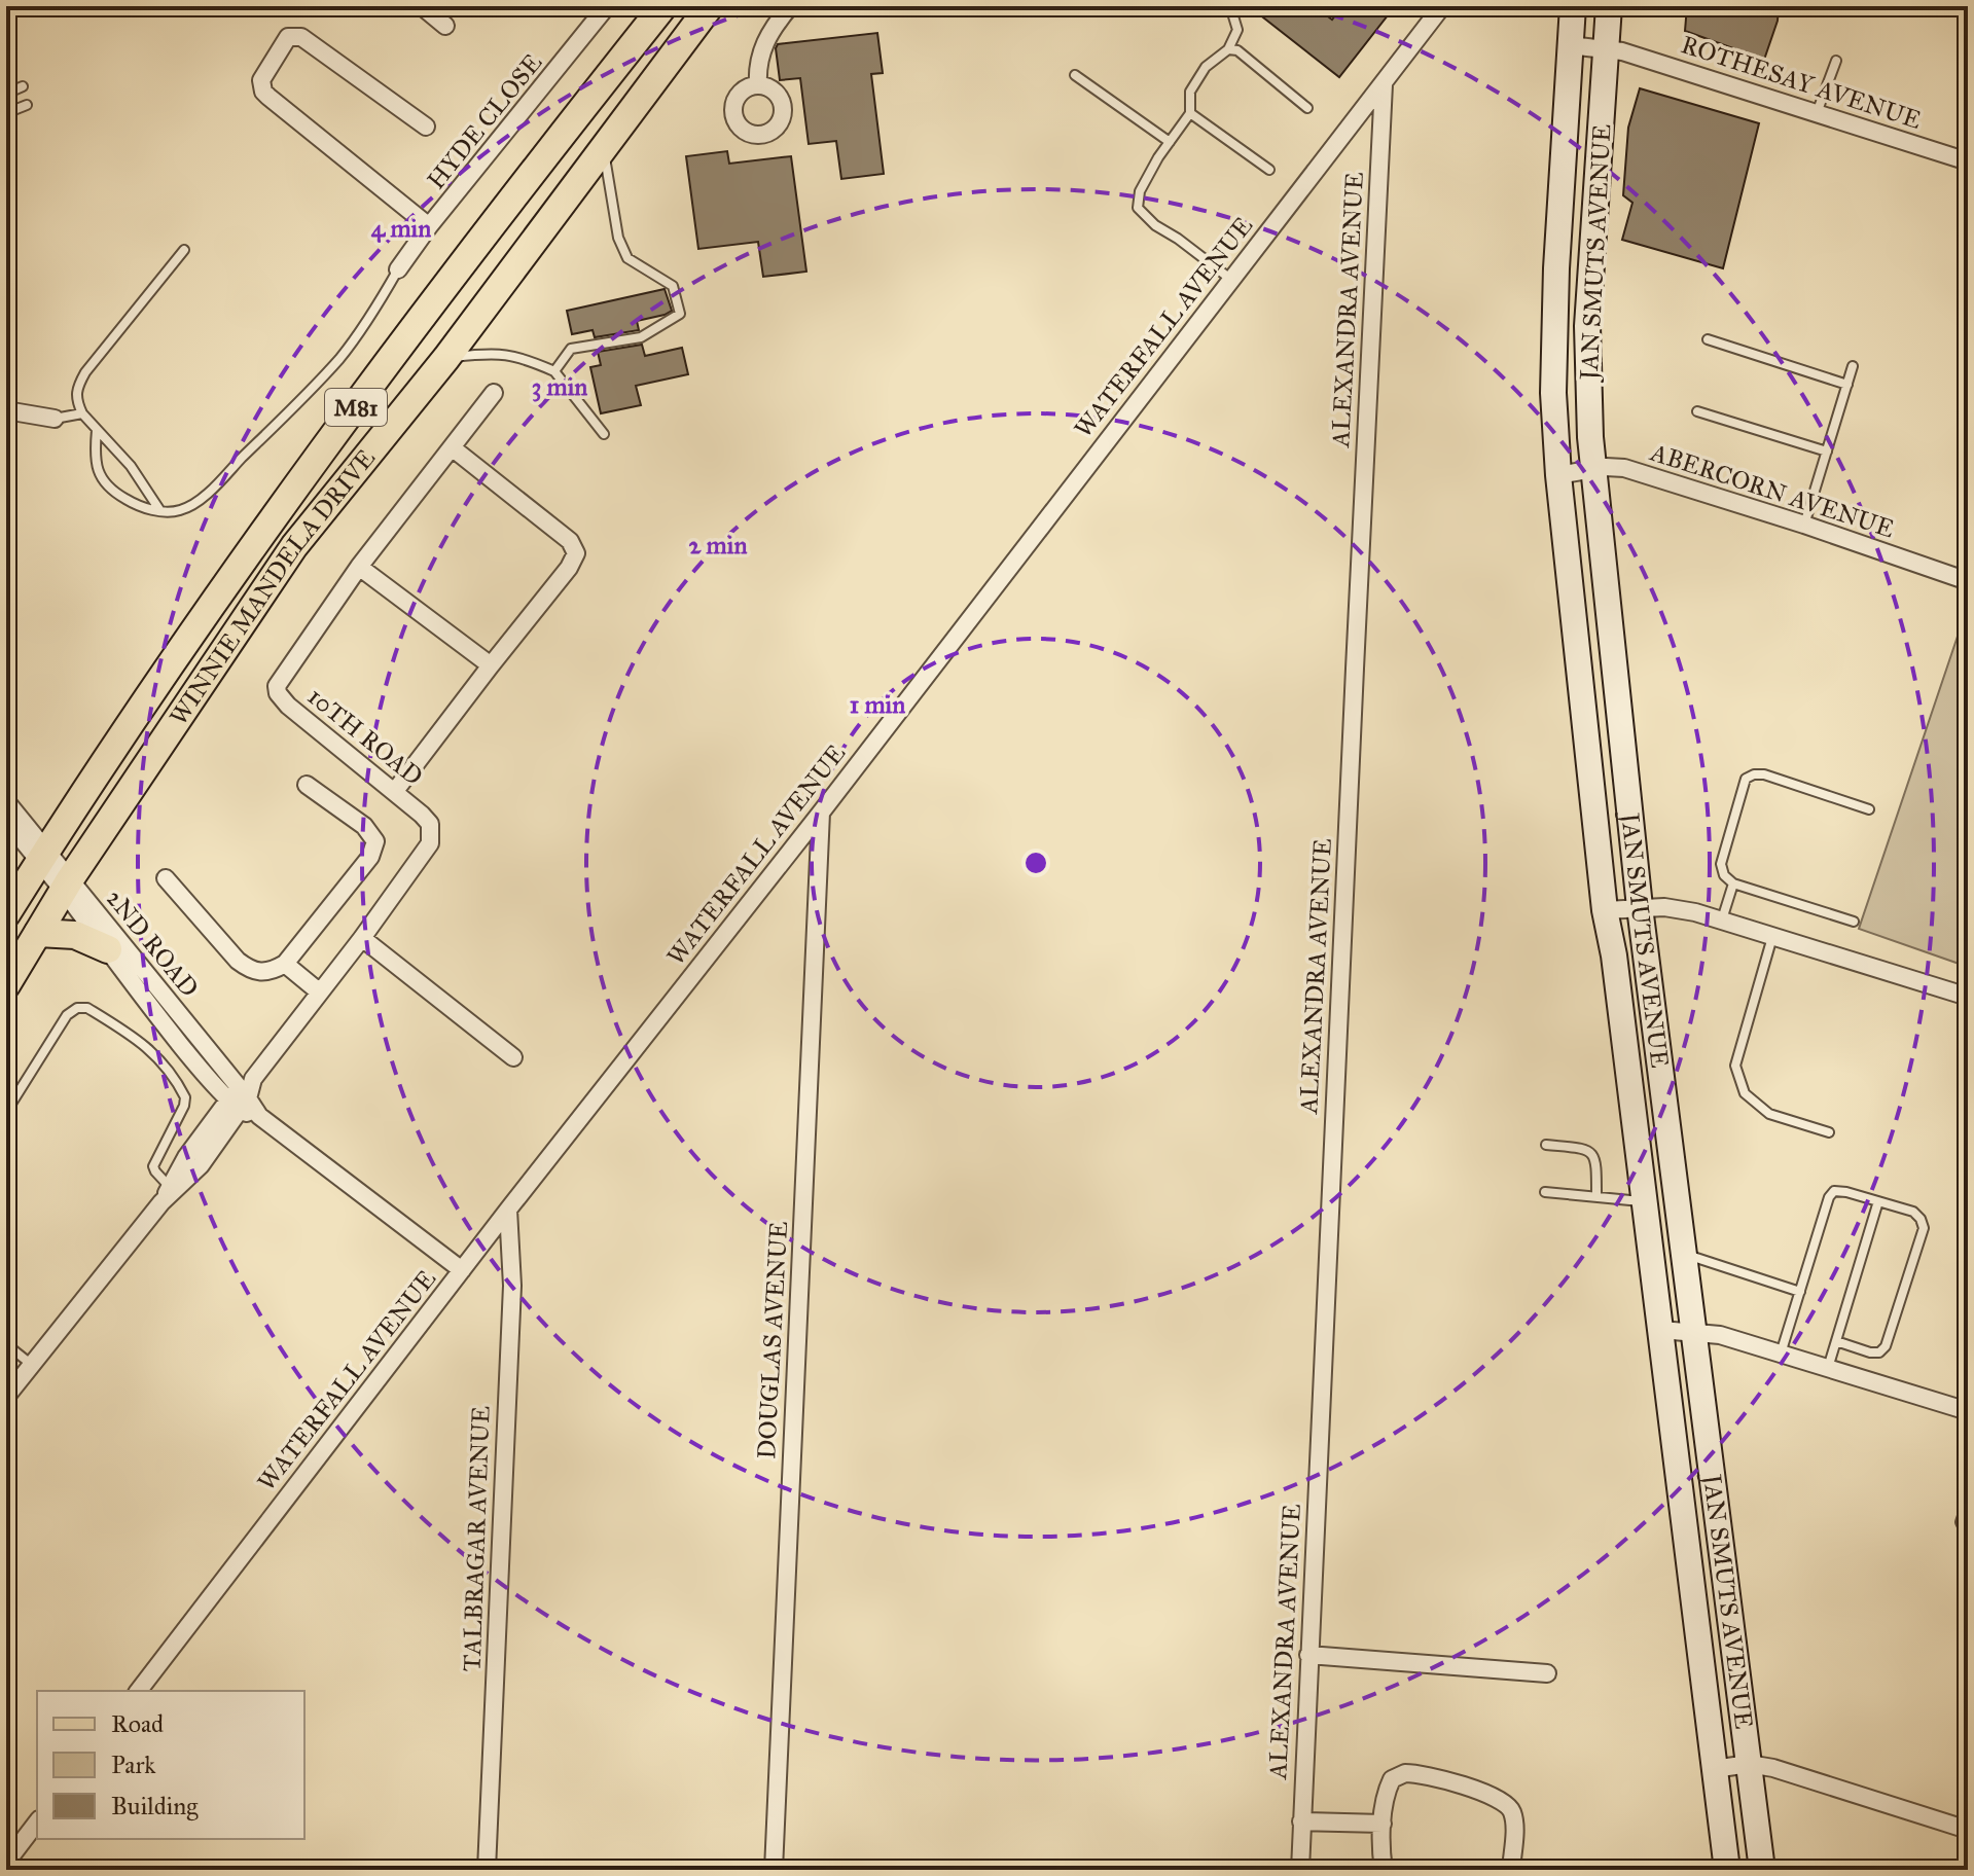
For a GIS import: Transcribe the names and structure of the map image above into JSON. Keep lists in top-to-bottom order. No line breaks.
{"streets":{"main road":["JAN SMUTS AVENUE","M81","WINNIE MANDELA DRIVE"],"street":["ROTHESAY AVENUE","HYDE CLOSE","ALEXANDRA AVENUE","WATERFALL AVENUE","ABERCORN AVENUE","10TH ROAD","2ND ROAD","DOUGLAS AVENUE","TALBRAGAR AVENUE"]},"crossings":[["ROTHESAY AVENUE","JAN SMUTS AVENUE"],["JAN SMUTS AVENUE","ABERCORN AVENUE"],["ALEXANDRA AVENUE","WATERFALL AVENUE"],["WATERFALL AVENUE","2ND ROAD"],["WATERFALL AVENUE","DOUGLAS AVENUE"],["WATERFALL AVENUE","TALBRAGAR AVENUE"],["WINNIE MANDELA DRIVE","2ND ROAD"],["10TH ROAD","2ND ROAD"]],"legend":["Road","Park","Building"],"rings":["4 min","3 min","2 min","1 min"]}
